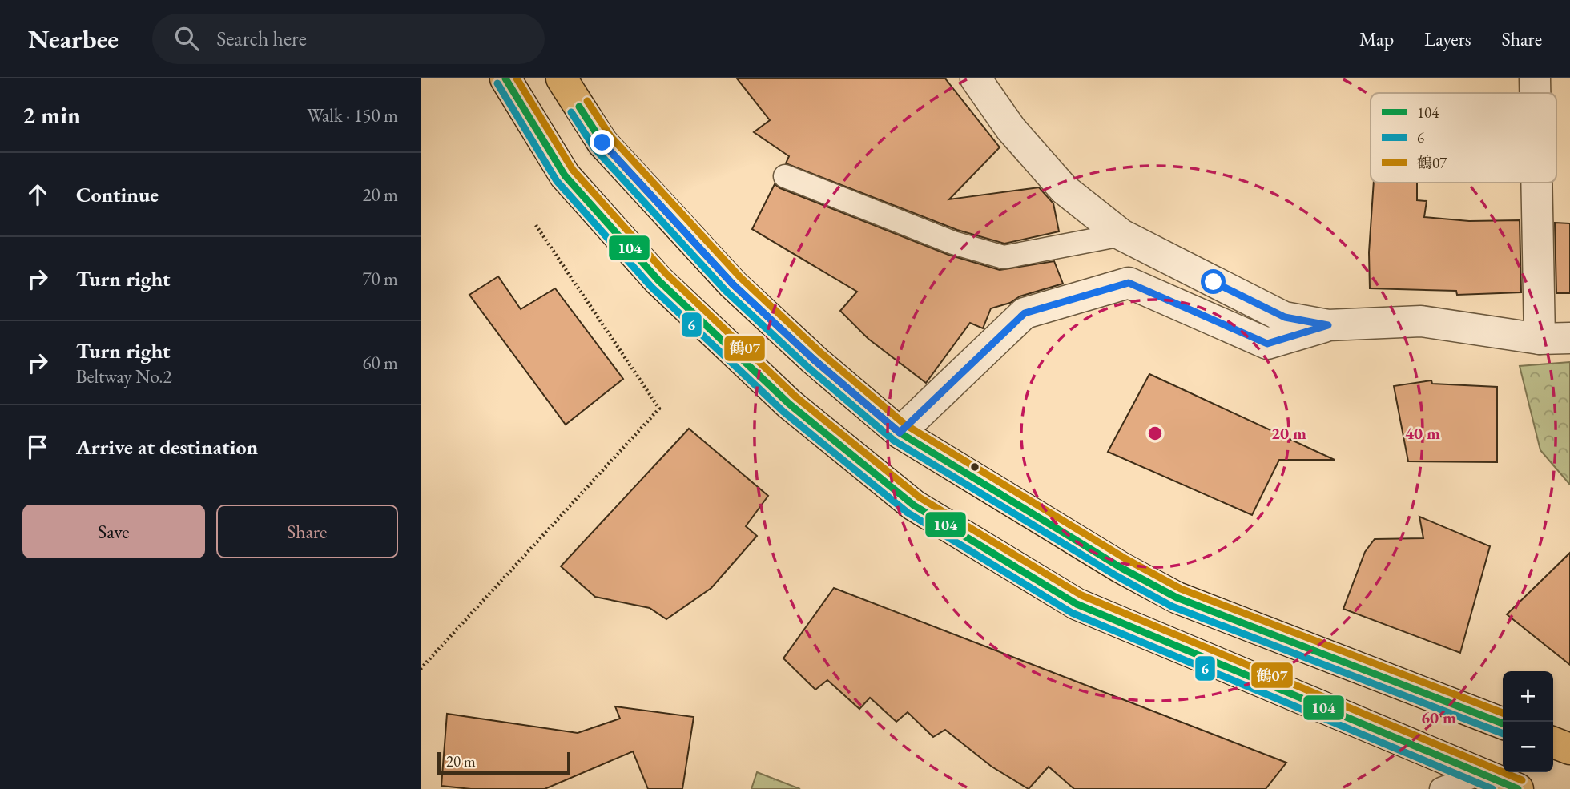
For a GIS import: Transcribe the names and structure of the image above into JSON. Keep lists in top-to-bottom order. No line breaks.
{"lines":["transit line 104","transit line 鶴07","transit line 6"],"legend":["104","6","鶴07"],"scale_bar":"20 m","page":{"header":"Nearbee","search":"Search here","nav":["Map","Layers","Share"],"heading":["2 min","Walk · 150 m"],"list":[["Continue","20 m"],["Turn right","70 m"],["Turn right","Beltway No.2","60 m"],"Arrive at destination"],"buttons":["Save","Share"],"map_buttons":["+","−"],"scale":"20 m"},"rings":["20 m","40 m","60 m"]}
